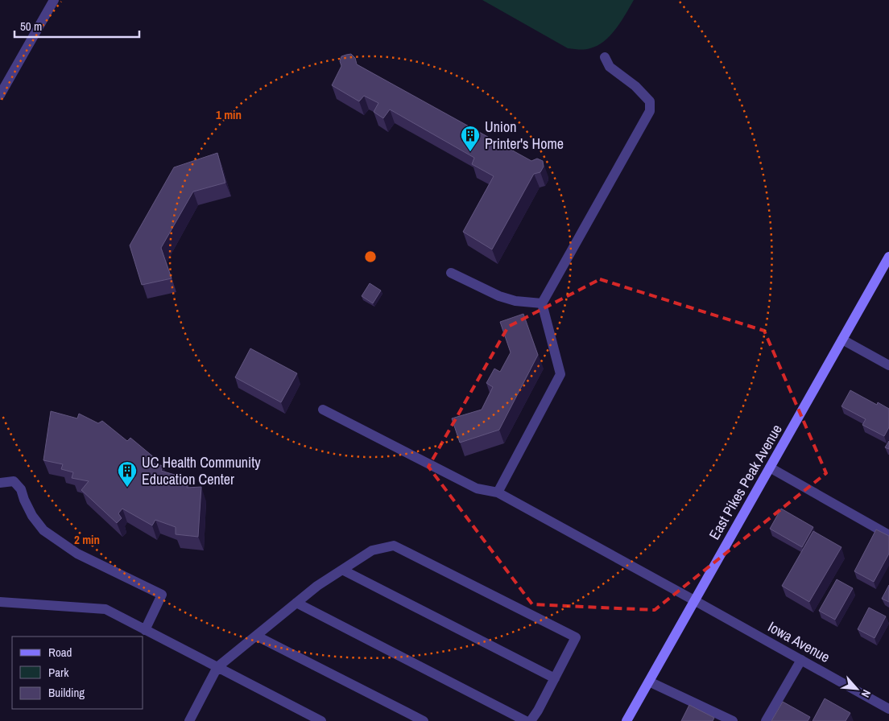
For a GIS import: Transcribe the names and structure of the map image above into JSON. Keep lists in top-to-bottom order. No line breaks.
{"streets":{"main road":["East Pikes Peak Avenue"],"street":["Iowa Avenue"]},"crossings":[["East Pikes Peak Avenue","Iowa Avenue"]],"places":{"building":["Union Printer's Home","UC Health Community Education Center"]},"legend":["Road","Park","Building"],"scale_bar":"50 m","north":"bottom right","rings":["1 min","2 min"]}
